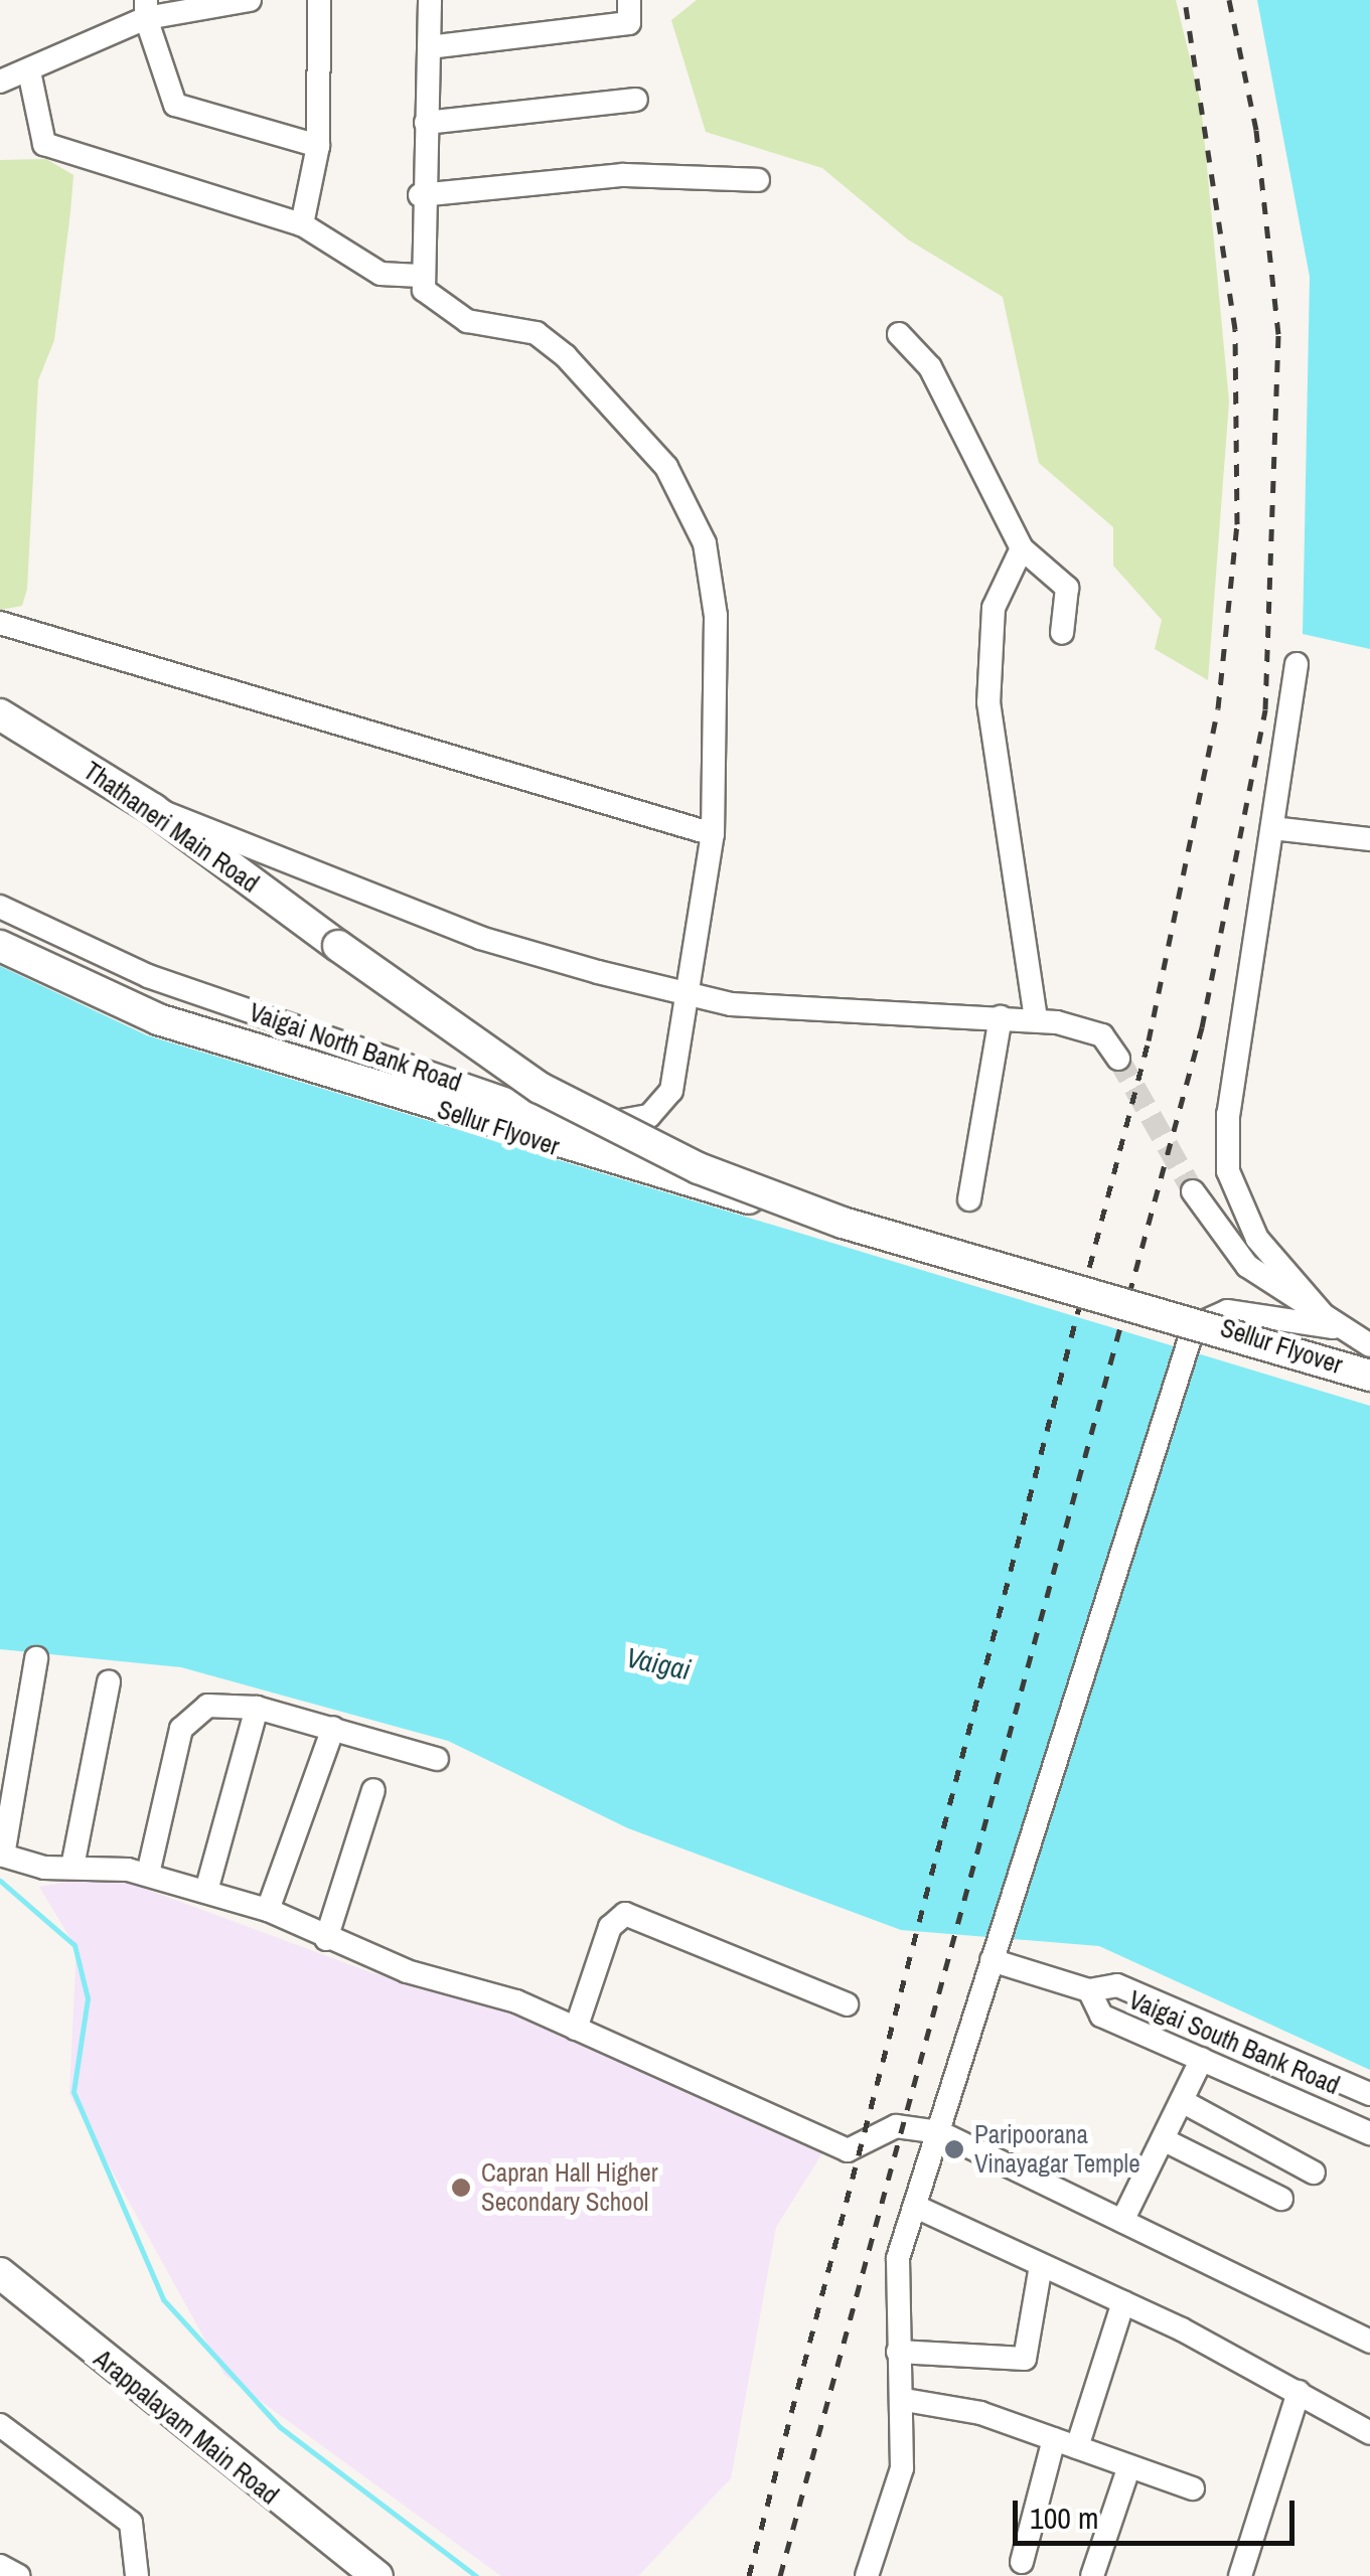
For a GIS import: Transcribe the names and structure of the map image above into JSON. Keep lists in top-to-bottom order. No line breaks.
{"streets":{"main road":["Thathaneri Main Road","Sellur Flyover","Arappalayam Main Road"],"street":["Vaigai North Bank Road","Vaigai South Bank Road"]},"crossings":[["Thathaneri Main Road","Sellur Flyover"]],"water":["Vaigai"],"places":["Paripoorana Vinayagar Temple","Capran Hall Higher Secondary School"],"scale_bar":"100 m"}
